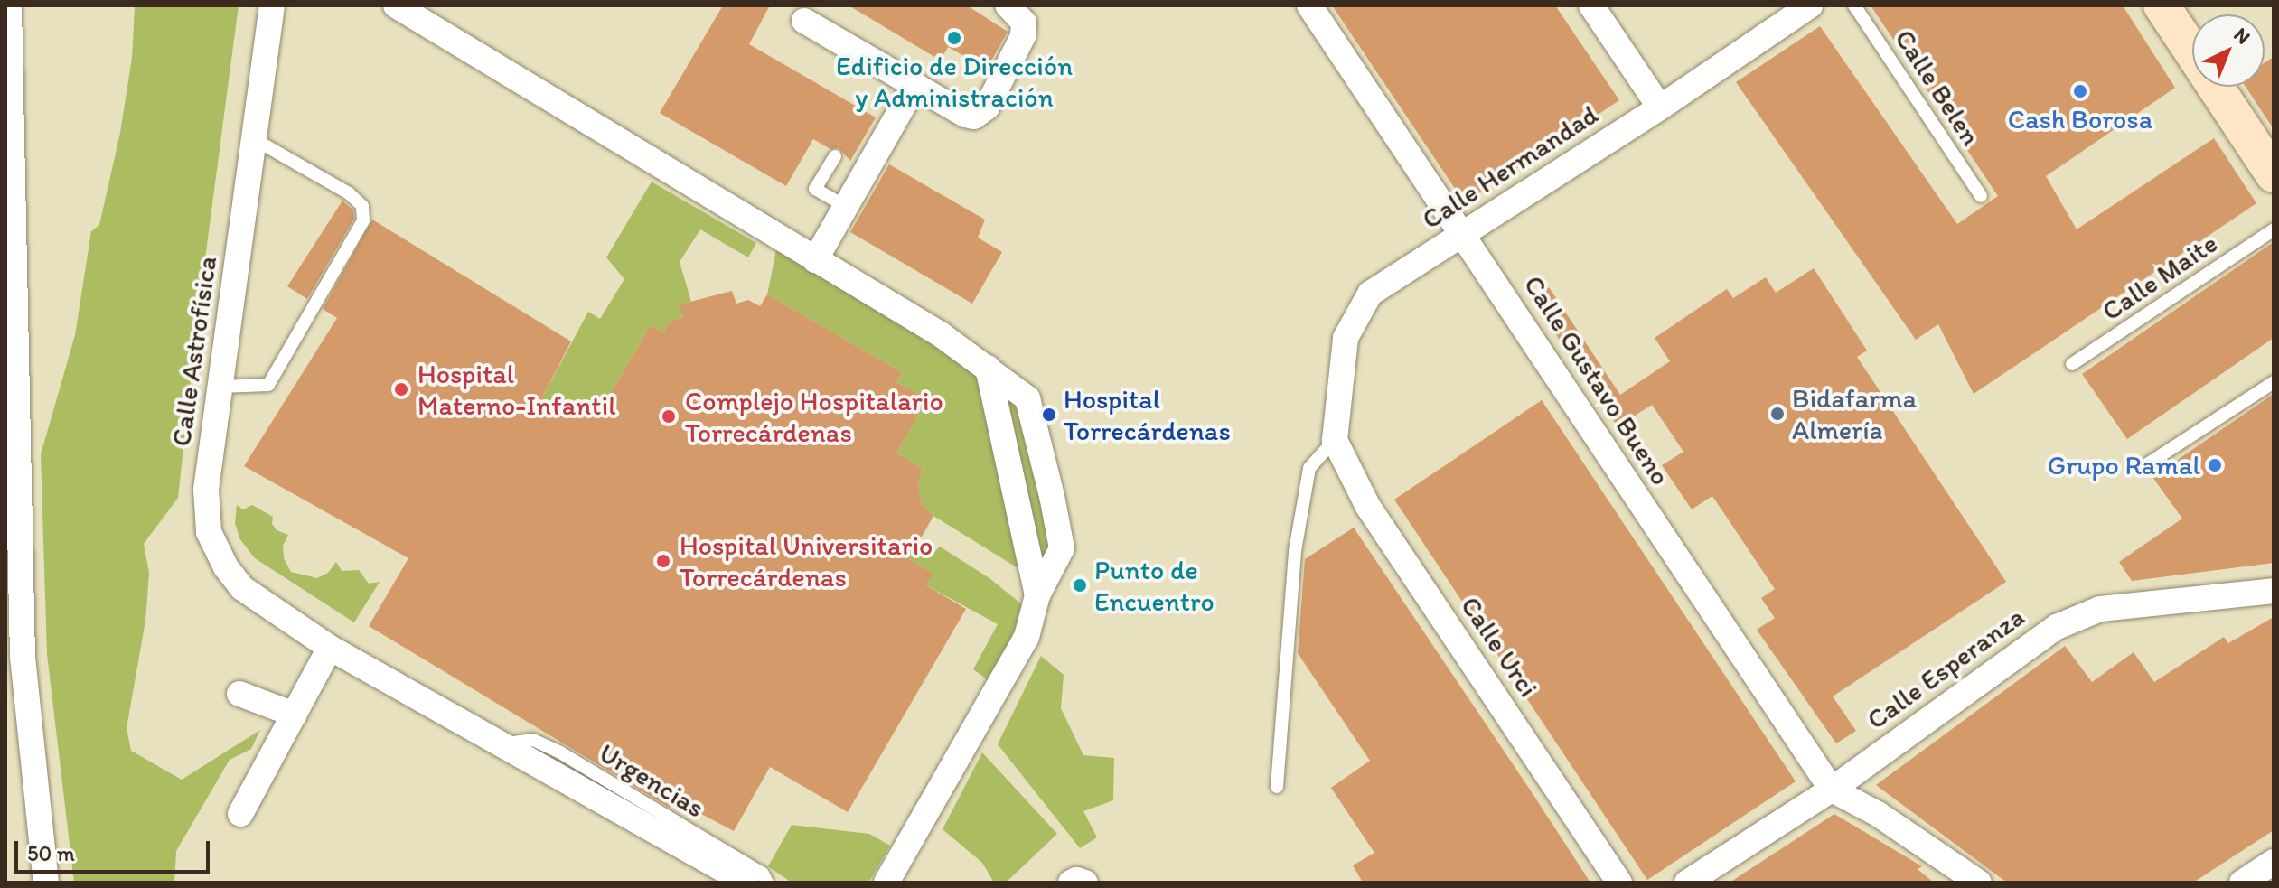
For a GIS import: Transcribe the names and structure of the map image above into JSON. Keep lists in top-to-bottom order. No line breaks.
{"streets":{"street":["Calle Hermandad","Calle Astrofísica","Calle Gustavo Bueno","Calle Urci","Calle Esperanza"],"lane":["Calle Belen","Calle Maite","Urgencias"]},"crossings":[["Calle Hermandad","Calle Gustavo Bueno"],["Calle Hermandad","Calle Urci"],["Calle Astrofísica","Urgencias"],["Calle Gustavo Bueno","Calle Esperanza"]],"places":["Edificio de Dirección y Administración","Cash Borosa","Hospital Materno-Infantil","Bidafarma Almería","Hospital Torrecárdenas","Complejo Hospitalario Torrecárdenas","Grupo Ramal","Hospital Universitario Torrecárdenas","Punto de Encuentro"],"scale_bar":"50 m","north":"top right"}
